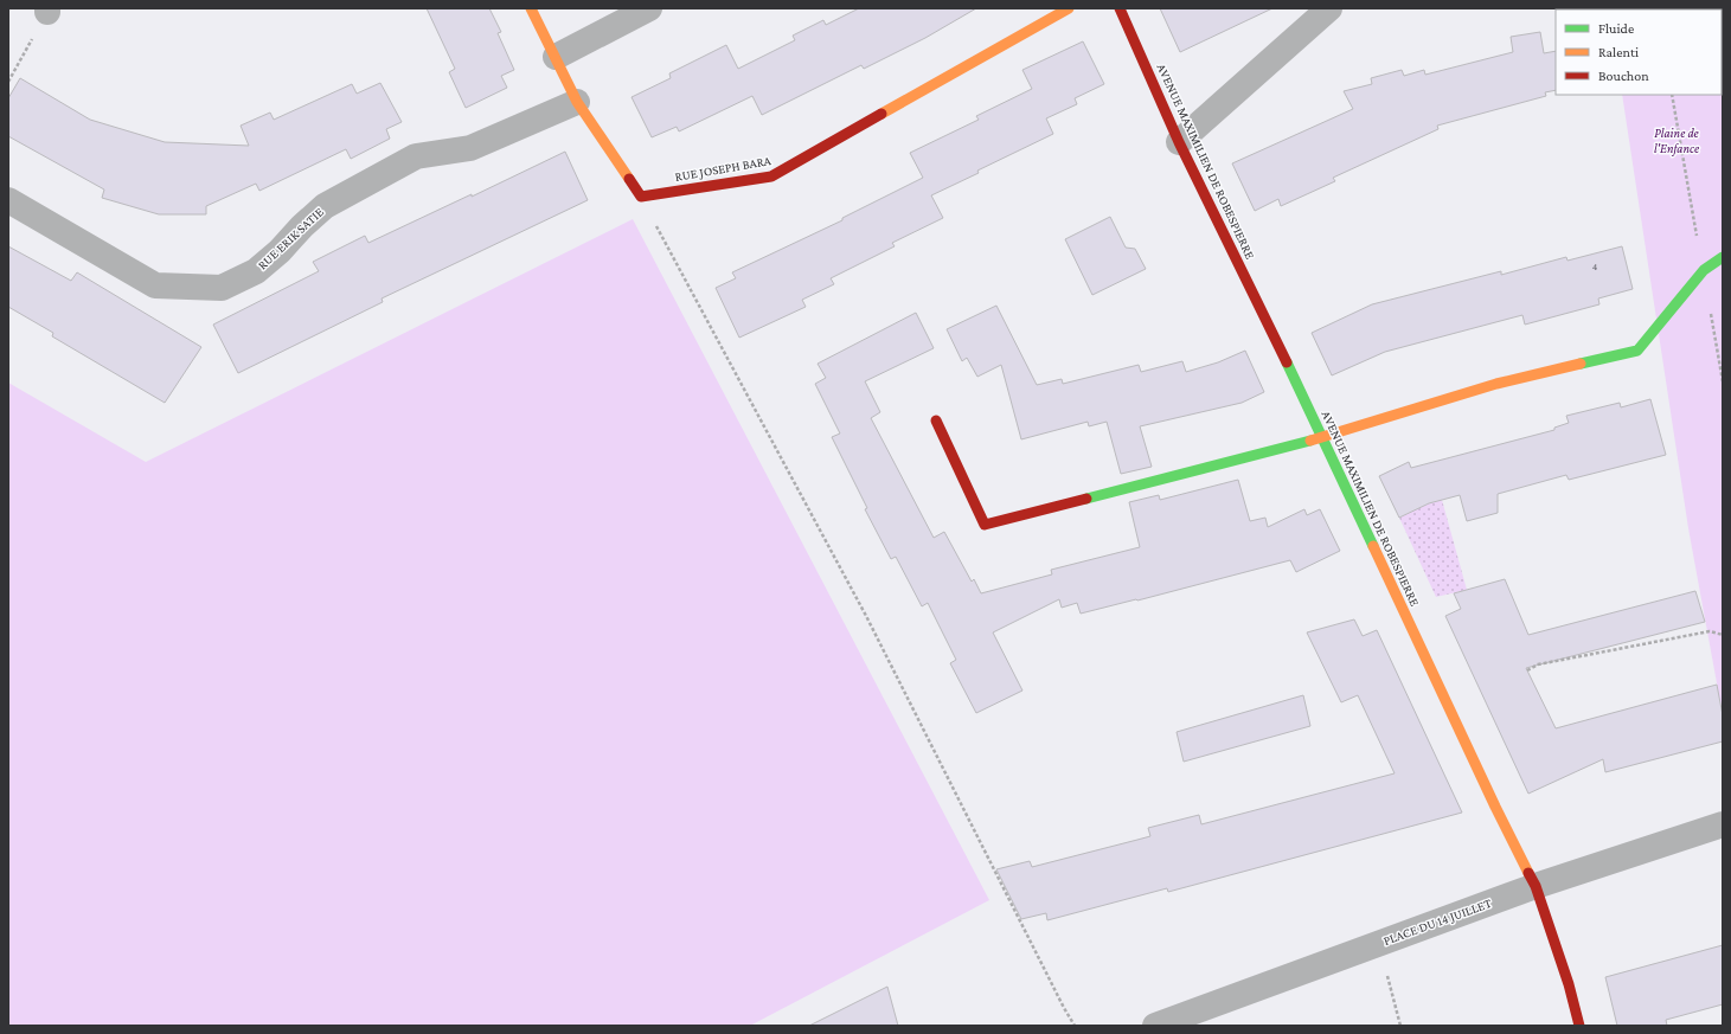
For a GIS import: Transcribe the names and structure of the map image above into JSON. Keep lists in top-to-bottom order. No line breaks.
{"streets":{"street":["AVENUE MAXIMILIEN DE ROBESPIERRE","RUE JOSEPH BARA","RUE ERIK SATIE","PLACE DU 14 JUILLET"]},"crossings":[["AVENUE MAXIMILIEN DE ROBESPIERRE","PLACE DU 14 JUILLET"]],"parks":["Plaine de l'Enfance"],"house_numbers":["4"],"legend":["Fluide","Ralenti","Bouchon"]}
